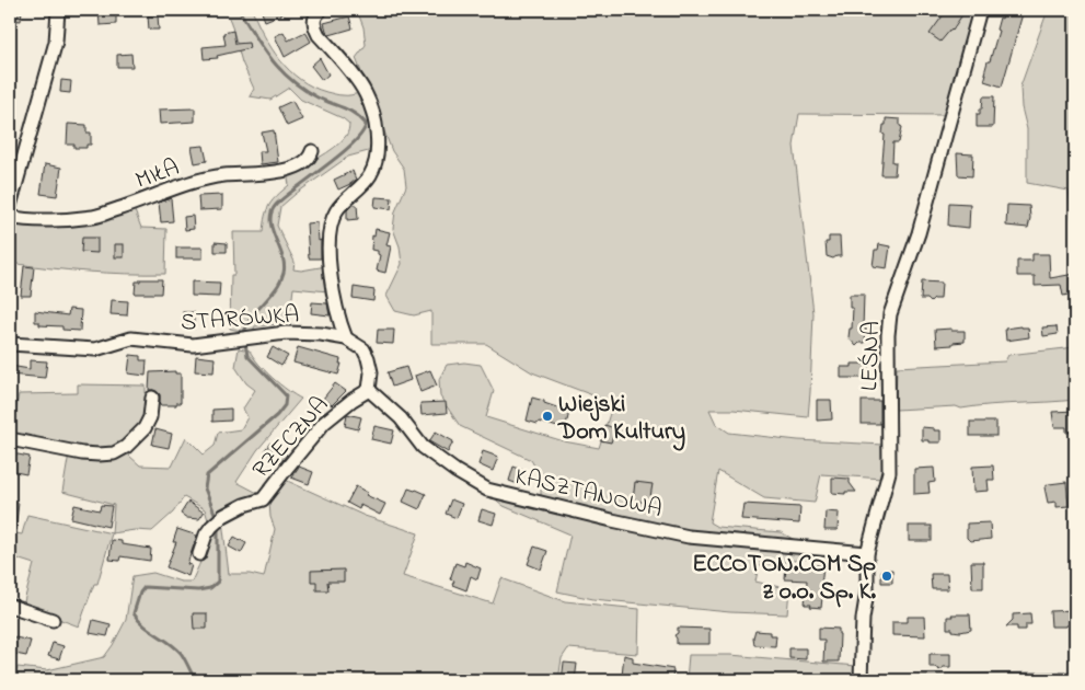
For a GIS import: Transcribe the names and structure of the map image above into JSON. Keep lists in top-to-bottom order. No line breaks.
{"streets":{"street":["MIŁA","STARÓWKA","LEŚNA","RZECZNA","KASZTANOWA"]},"crossings":[["LEŚNA","KASZTANOWA"],["RZECZNA","KASZTANOWA"]],"places":["Wiejski Dom Kultury","ECCOTON.COM Sp z o.o. Sp. K."]}
